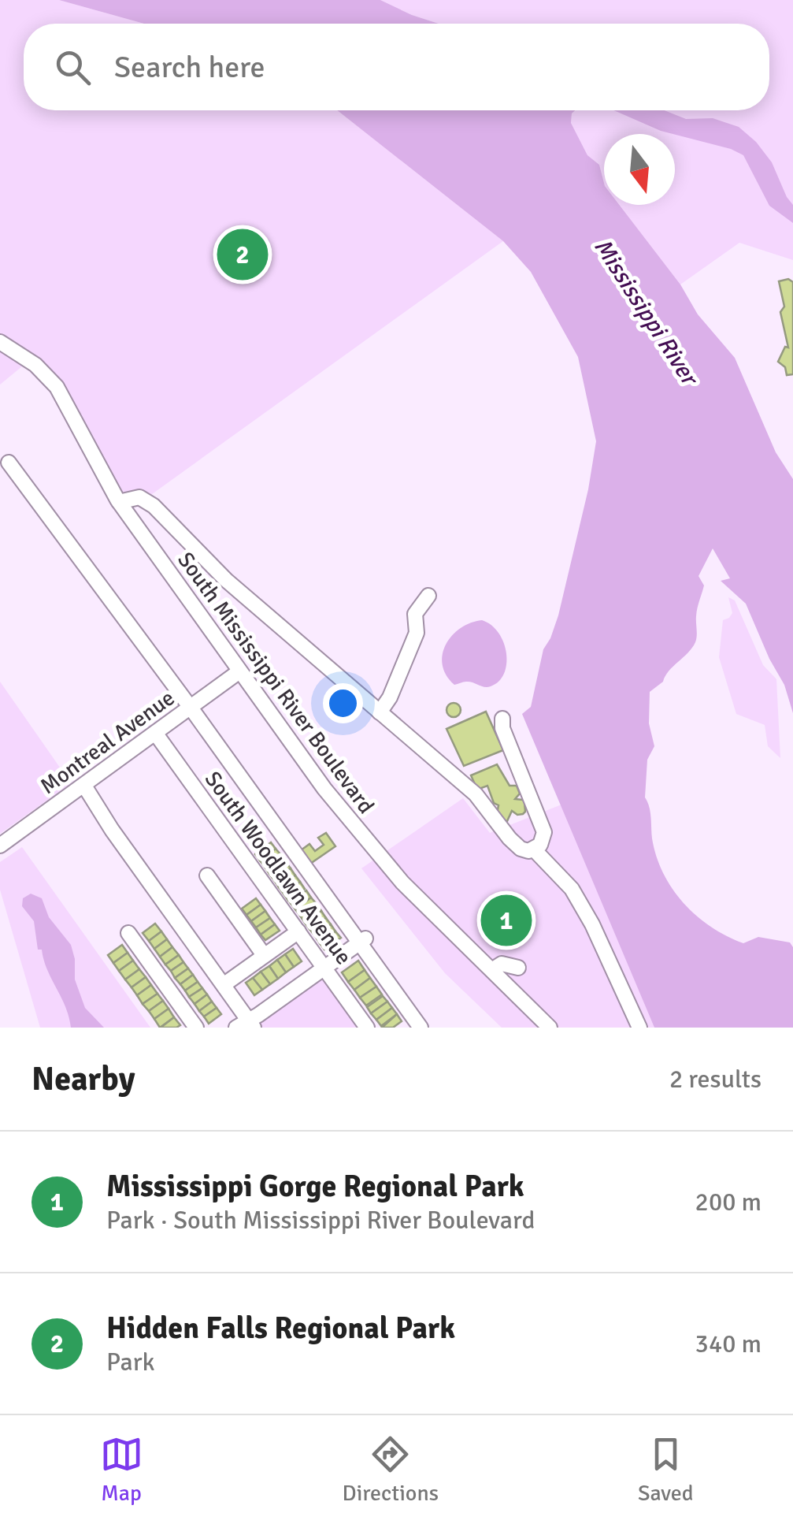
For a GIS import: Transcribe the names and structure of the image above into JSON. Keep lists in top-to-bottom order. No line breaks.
{"streets":{"street":["South Mississippi River Boulevard","Montreal Avenue","South Woodlawn Avenue"]},"crossings":[["South Mississippi River Boulevard","Montreal Avenue"],["Montreal Avenue","South Woodlawn Avenue"]],"water":["Mississippi River"],"north":"bottom","page":{"search":"Search here","pins":["2","1"],"heading":["Nearby","2 results"],"list":[{"mark":"1","name":"Mississippi Gorge Regional Park","note":"Park · South Mississippi River Boulevard","value":"200 m"},{"mark":"2","name":"Hidden Falls Regional Park","note":"Park","value":"340 m"}],"nav":["Map","Directions","Saved"]}}
